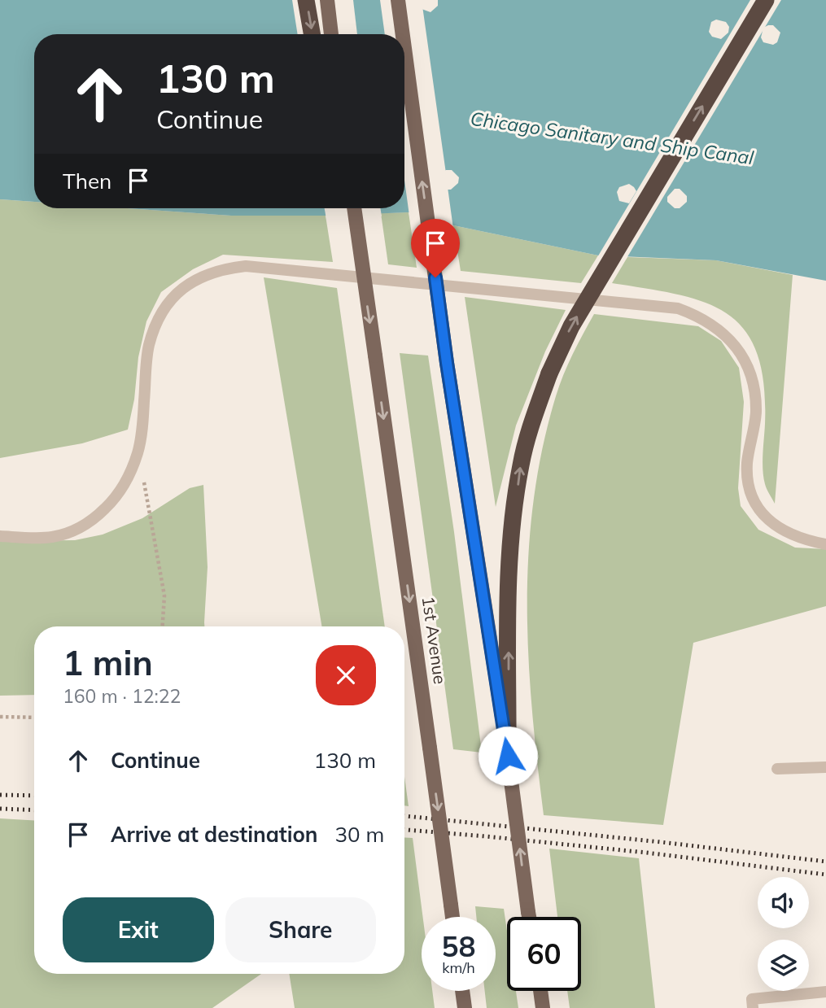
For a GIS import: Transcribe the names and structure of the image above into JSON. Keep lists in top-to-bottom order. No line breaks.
{"streets":{"main road":["1st Avenue"]},"water":["Chicago Sanitary and Ship Canal"],"page":{"turn":["130 m","Continue"],"then":"Then","heading":["1 min","160 m · 12:22"],"list":[{"name":"Continue","value":"130 m"},{"name":"Arrive at destination","value":"30 m"}],"buttons":["Exit","Share"],"speed":"58 km/h","limit":"60"}}
